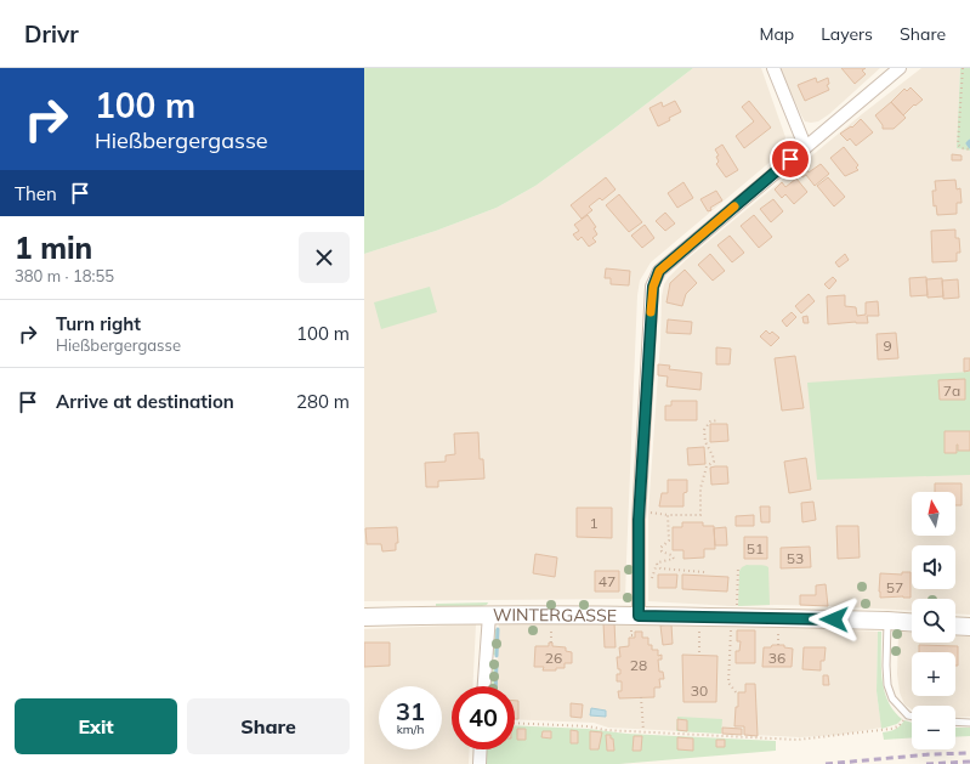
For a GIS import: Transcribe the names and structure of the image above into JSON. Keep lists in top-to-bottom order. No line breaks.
{"streets":{"street":["WINTERGASSE"]},"house_numbers":["9","7a","1","51","53","47","57","26","36","28","30"],"north":"top","page":{"header":"Drivr","nav":["Map","Layers","Share"],"turn":["100 m","Hießbergergasse"],"then":"Then","heading":["1 min","380 m · 18:55"],"list":[{"name":"Turn right","note":"Hießbergergasse","value":"100 m"},{"name":"Arrive at destination","value":"280 m"}],"map_buttons":["+","−"],"speed":"31 km/h","limit":"40","buttons":["Exit","Share"]}}
